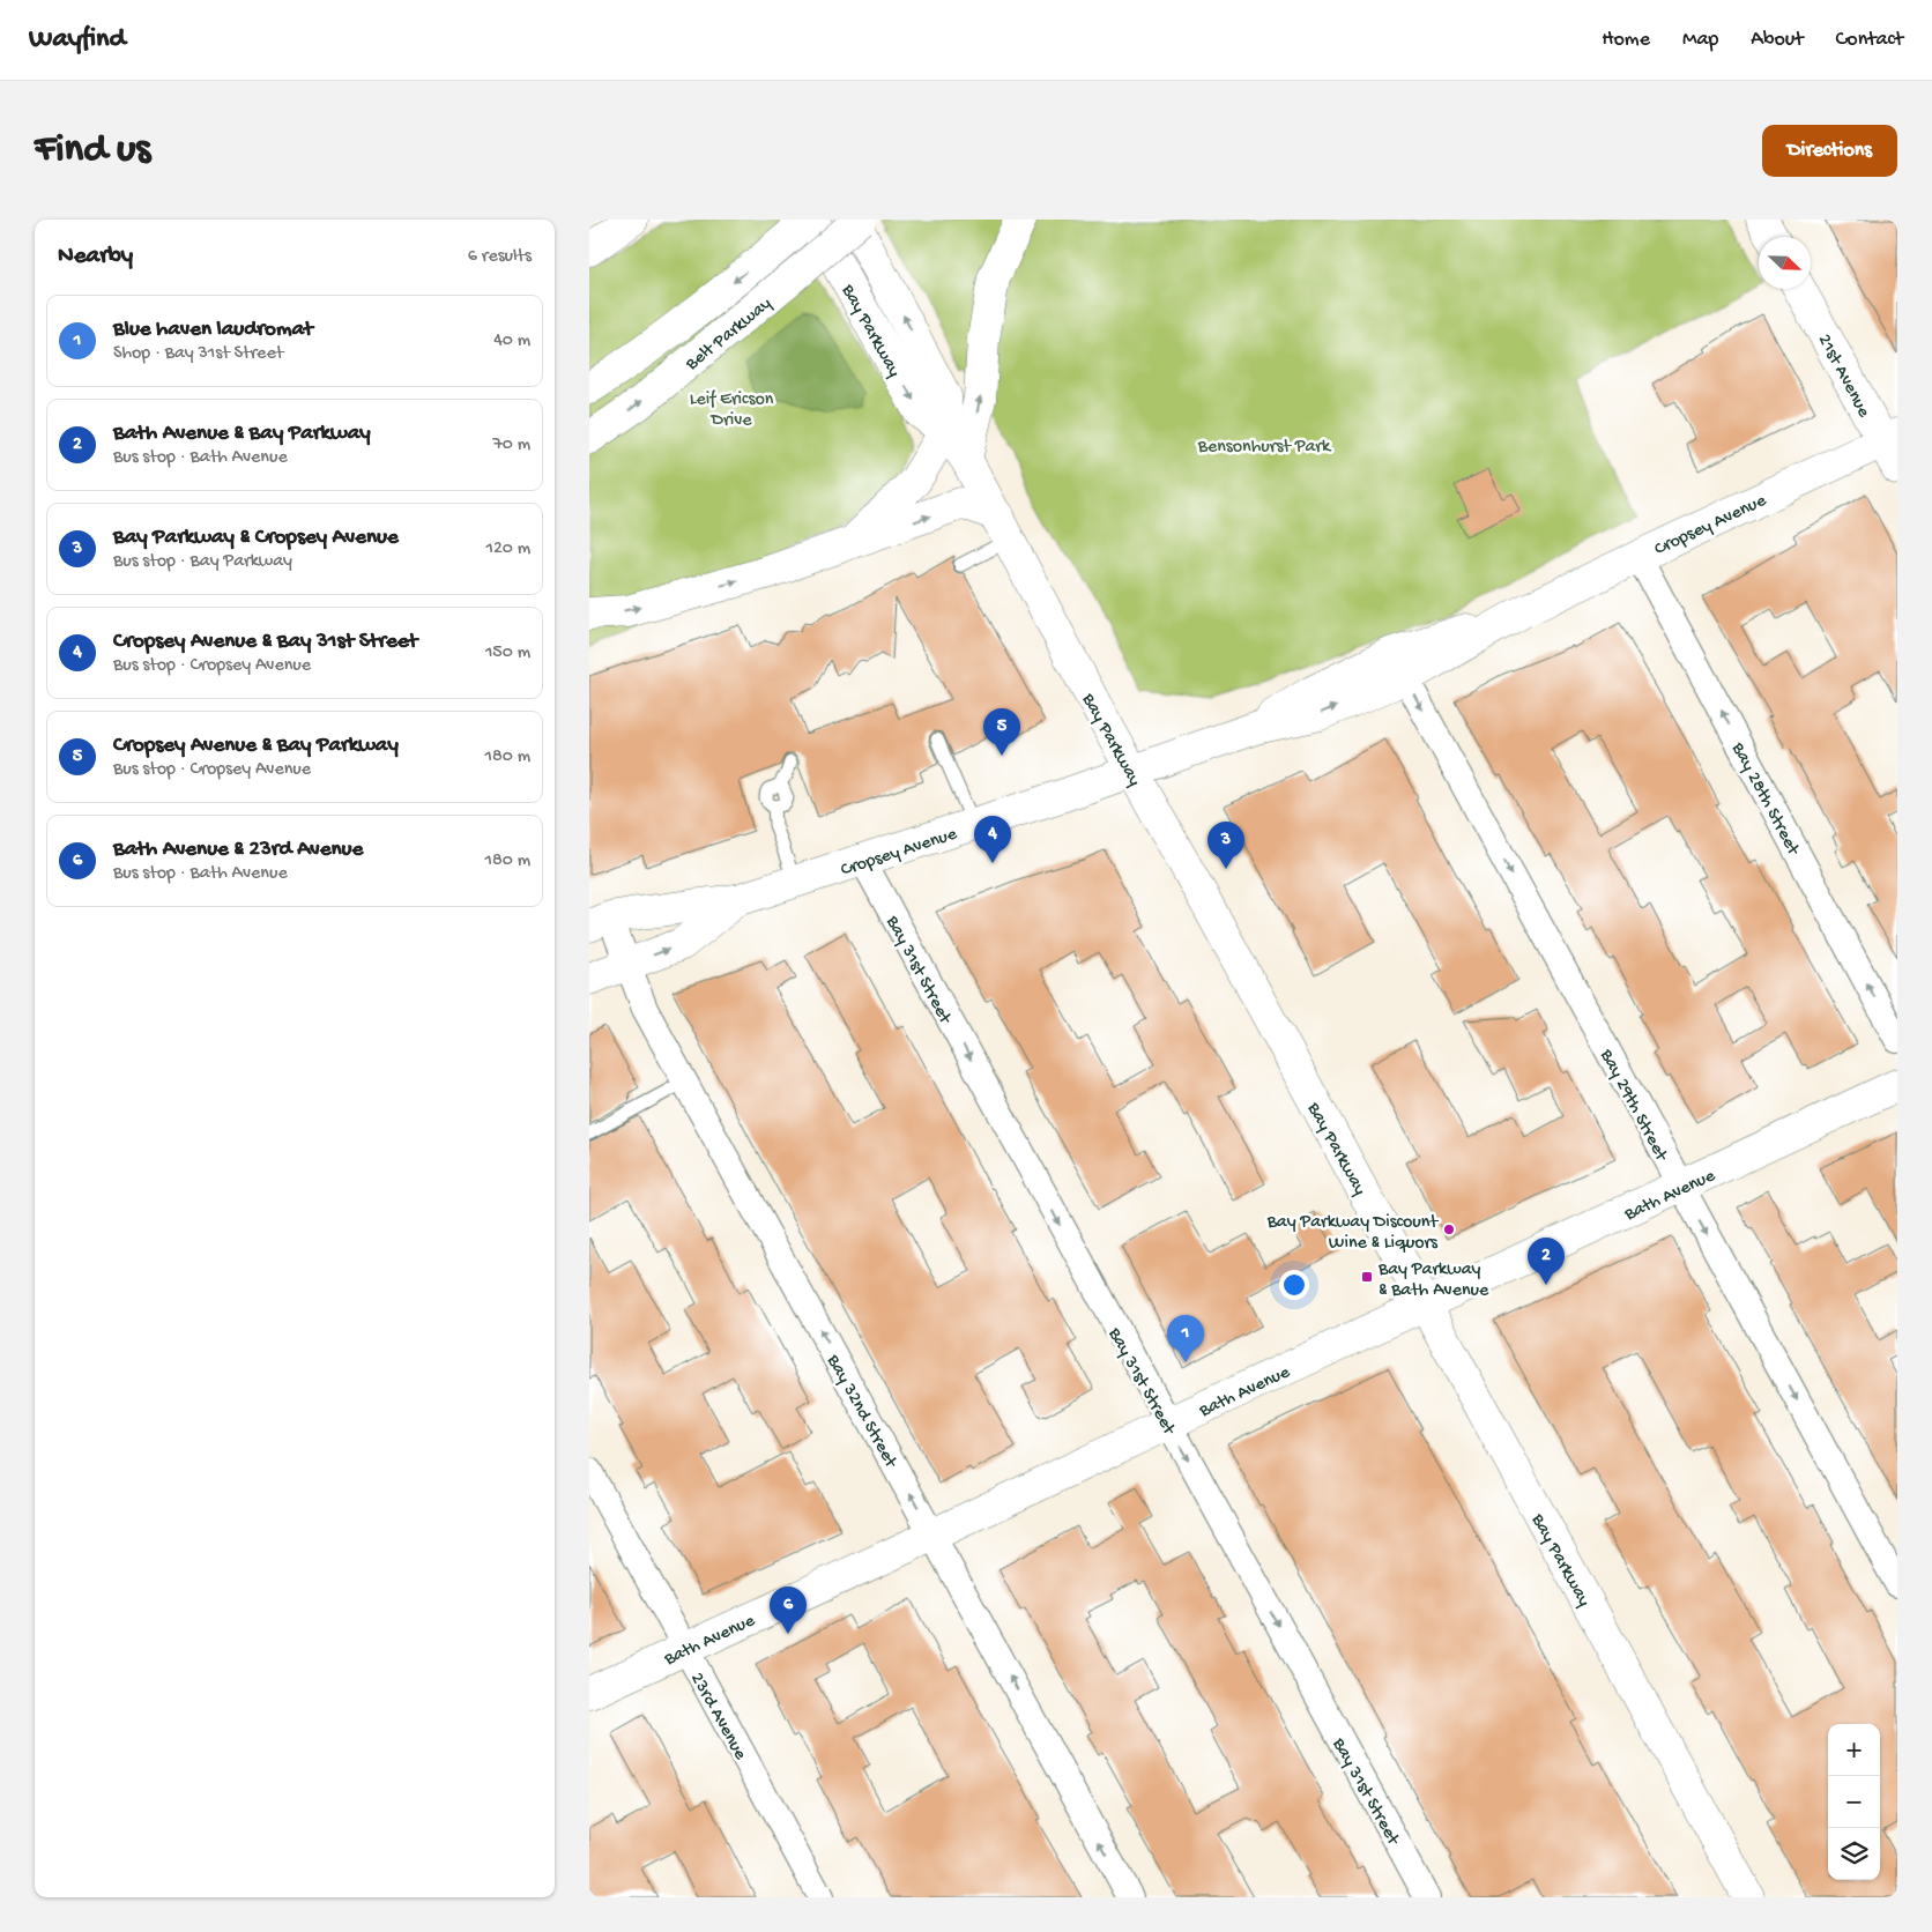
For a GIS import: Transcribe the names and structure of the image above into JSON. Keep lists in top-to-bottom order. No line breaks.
{"streets":{"main road":["Bay Parkway","Belt Parkway","21st Avenue","Cropsey Avenue","Bath Avenue"],"street":["Bay 28th Street","Bay 31st Street","Bay 29th Street","Bay 32nd Street","23rd Avenue"]},"crossings":[["Bay Parkway","Belt Parkway"],["Bay Parkway","Cropsey Avenue"],["Bay Parkway","Bath Avenue"],["21st Avenue","Cropsey Avenue"],["Cropsey Avenue","Bay 28th Street"],["Cropsey Avenue","Bay 31st Street"],["Cropsey Avenue","Bay 29th Street"],["Cropsey Avenue","Bay 32nd Street"],["Bay 31st Street","Bath Avenue"],["Bay 29th Street","Bath Avenue"],["Bath Avenue","Bay 32nd Street"],["Bath Avenue","23rd Avenue"]],"one_way":["Bay 28th Street","Bay 31st Street","Bay 29th Street","Bay 32nd Street"],"parks":["Leif Ericson Drive","Bensonhurst Park"],"places":{"other":["Bay Parkway Discount Wine & Liquors"],"transit":["Bay Parkway & Bath Avenue"]},"north":"bottom right","page":{"header":"Wayfind","nav":["Home","Map","About","Contact"],"buttons":"Directions","title":"Find us","heading":["Nearby","6 results"],"list":[{"mark":"1","name":"Blue haven laudromat","note":"Shop · Bay 31st Street","value":"40 m"},{"mark":"2","name":"Bath Avenue & Bay Parkway","note":"Bus stop · Bath Avenue","value":"70 m"},{"mark":"3","name":"Bay Parkway & Cropsey Avenue","note":"Bus stop · Bay Parkway","value":"120 m"},{"mark":"4","name":"Cropsey Avenue & Bay 31st Street","note":"Bus stop · Cropsey Avenue","value":"150 m"},{"mark":"5","name":"Cropsey Avenue & Bay Parkway","note":"Bus stop · Cropsey Avenue","value":"180 m"},{"mark":"6","name":"Bath Avenue & 23rd Avenue","note":"Bus stop · Bath Avenue","value":"180 m"}],"pins":["5","4","3","2","1","6"],"map_buttons":["+","−"]}}
